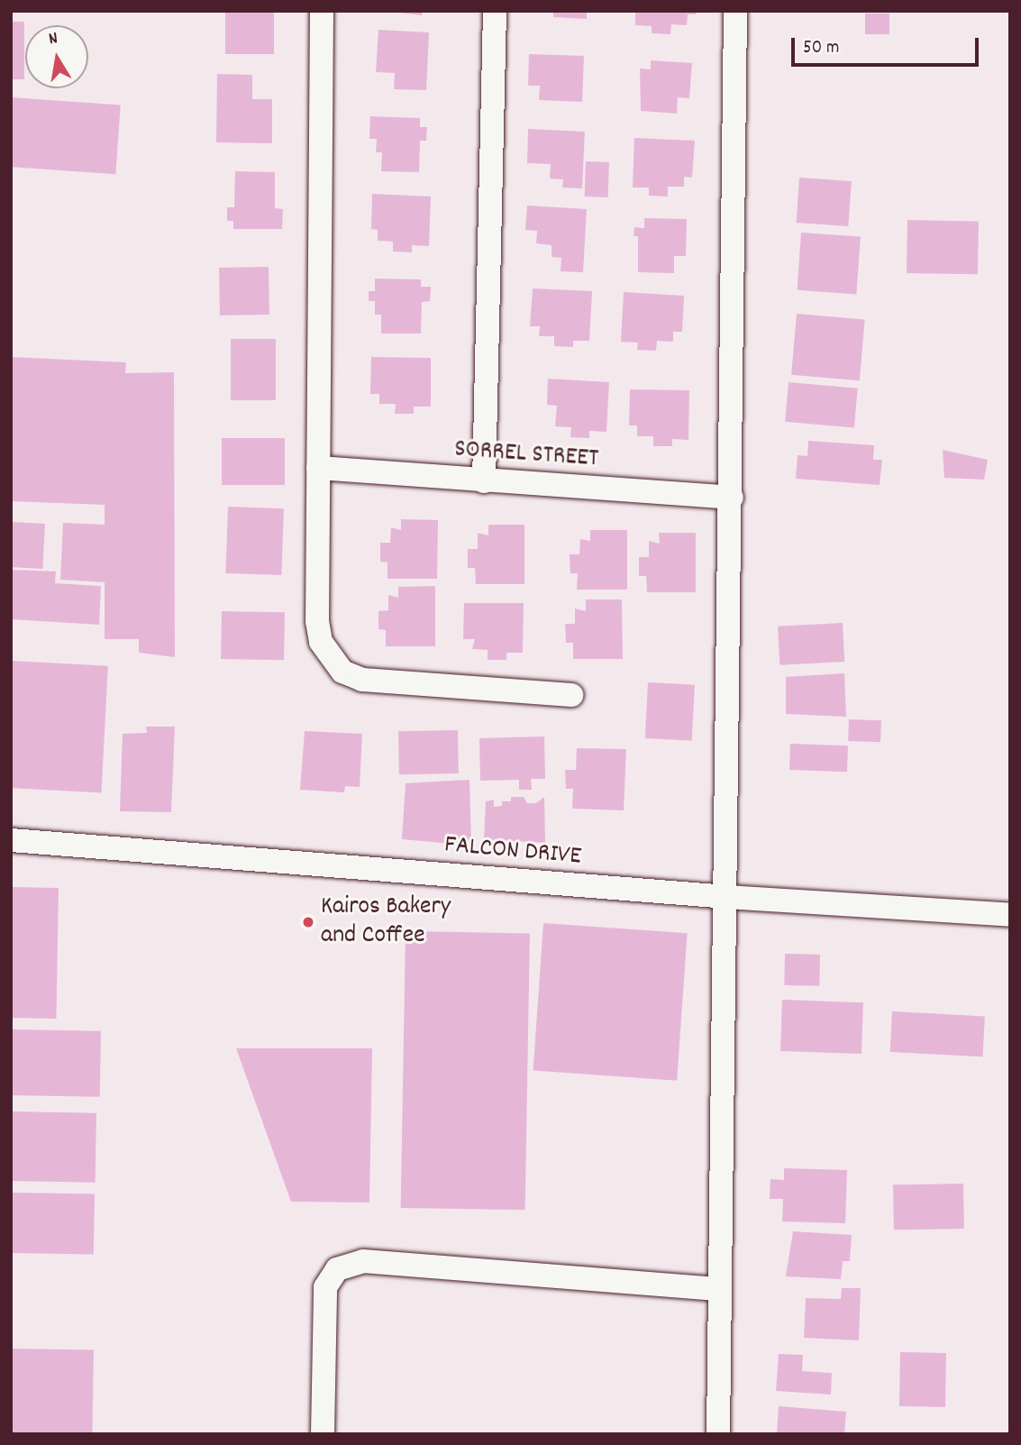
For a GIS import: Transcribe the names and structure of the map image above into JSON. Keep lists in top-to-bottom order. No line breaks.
{"streets":{"street":["SORREL STREET","FALCON DRIVE"]},"places":["Kairos Bakery and Coffee"],"scale_bar":"50 m","north":"top"}
